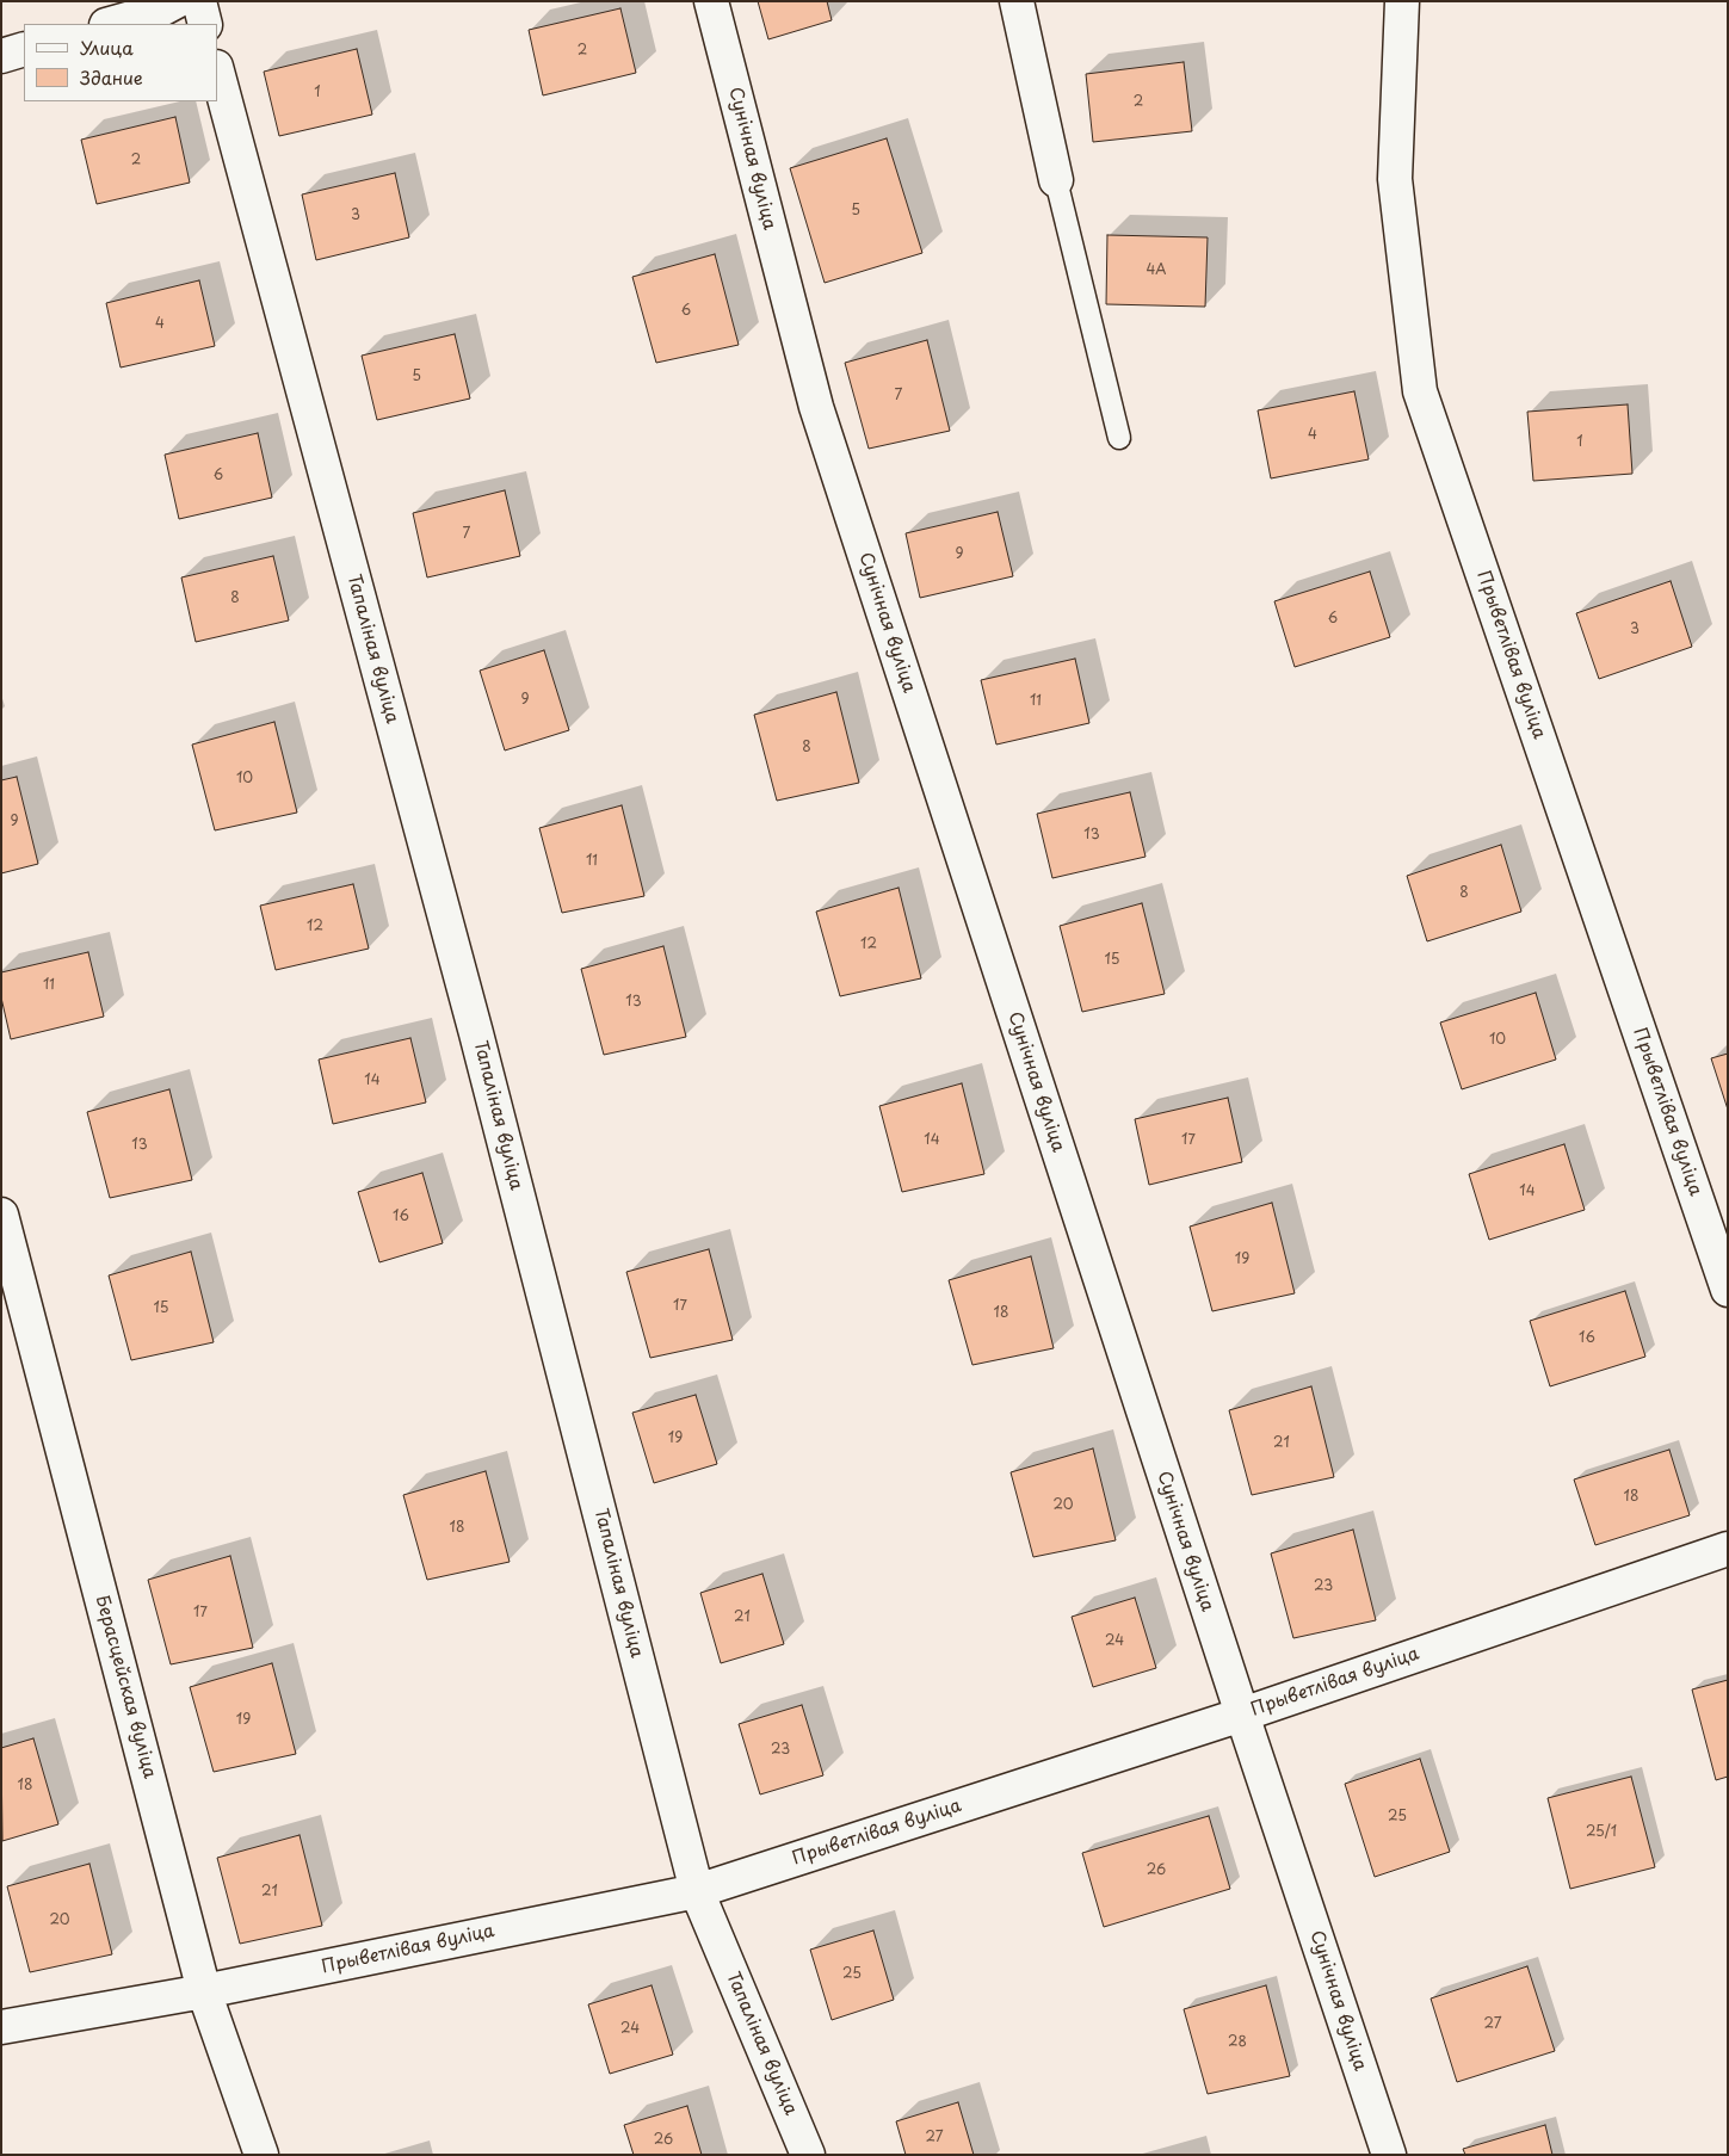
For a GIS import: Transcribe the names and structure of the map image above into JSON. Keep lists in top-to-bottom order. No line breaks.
{"streets":{"street":["Сунічная вуліца","Тапаліная вуліца","Прыветлівая вуліца","Берасцейская вуліца"]},"crossings":[["Сунічная вуліца","Прыветлівая вуліца"],["Тапаліная вуліца","Прыветлівая вуліца"],["Прыветлівая вуліца","Берасцейская вуліца"]],"house_numbers":["2","1","2","2","5","3","4А","6","4","5","7","4","1","6","7","9","8","6","3","9","11","8","10","9","13","11","8","12","12","15","11","13","10","14","14","17","13","14","16","19","17","15","18","16","19","21","18","20","18","23","17","21","24","19","23","18","25","25/1","26","21","20","25","27","24","28","27","26"],"legend":["Улица","Здание"]}
